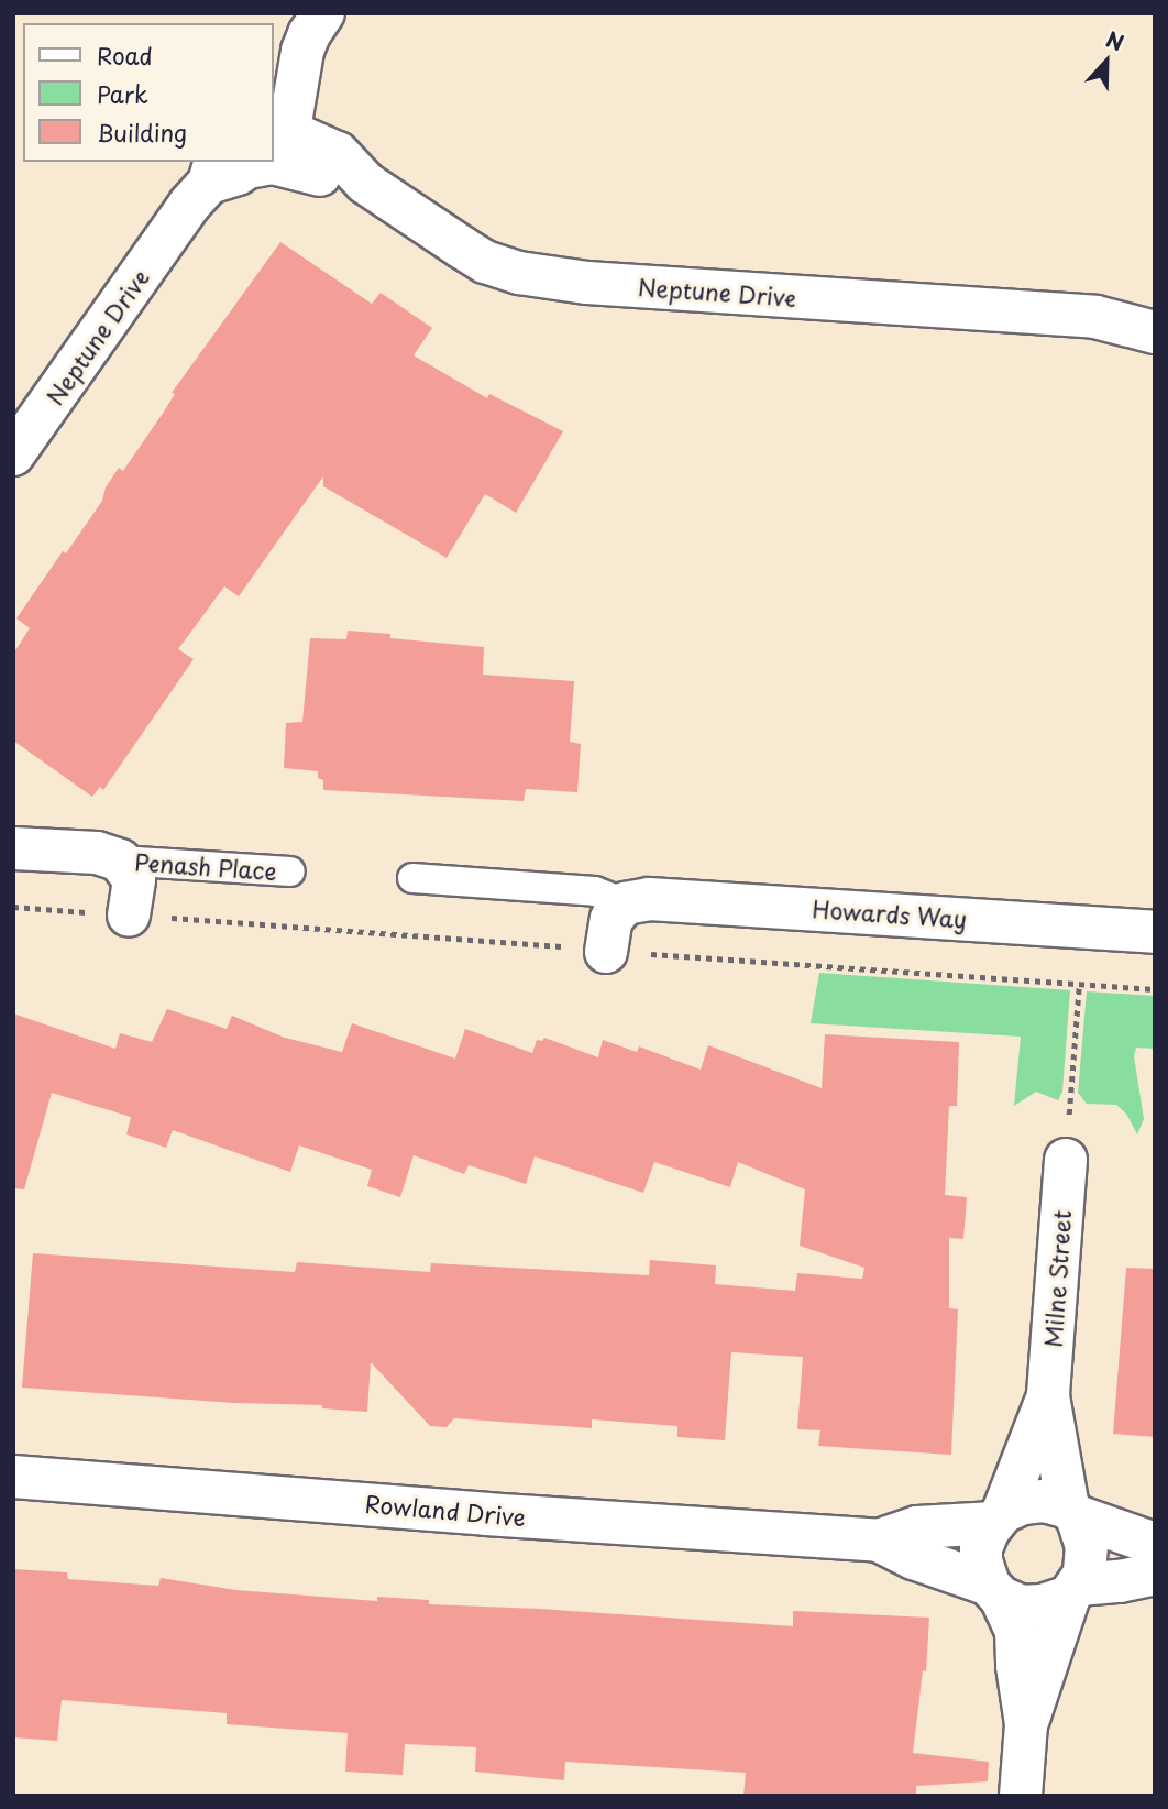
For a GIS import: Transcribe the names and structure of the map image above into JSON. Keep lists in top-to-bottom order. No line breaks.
{"streets":{"street":["Neptune Drive","Penash Place","Howards Way","Milne Street","Rowland Drive"]},"crossings":[["Milne Street","Rowland Drive"]],"legend":["Road","Park","Building"],"north":"top"}
